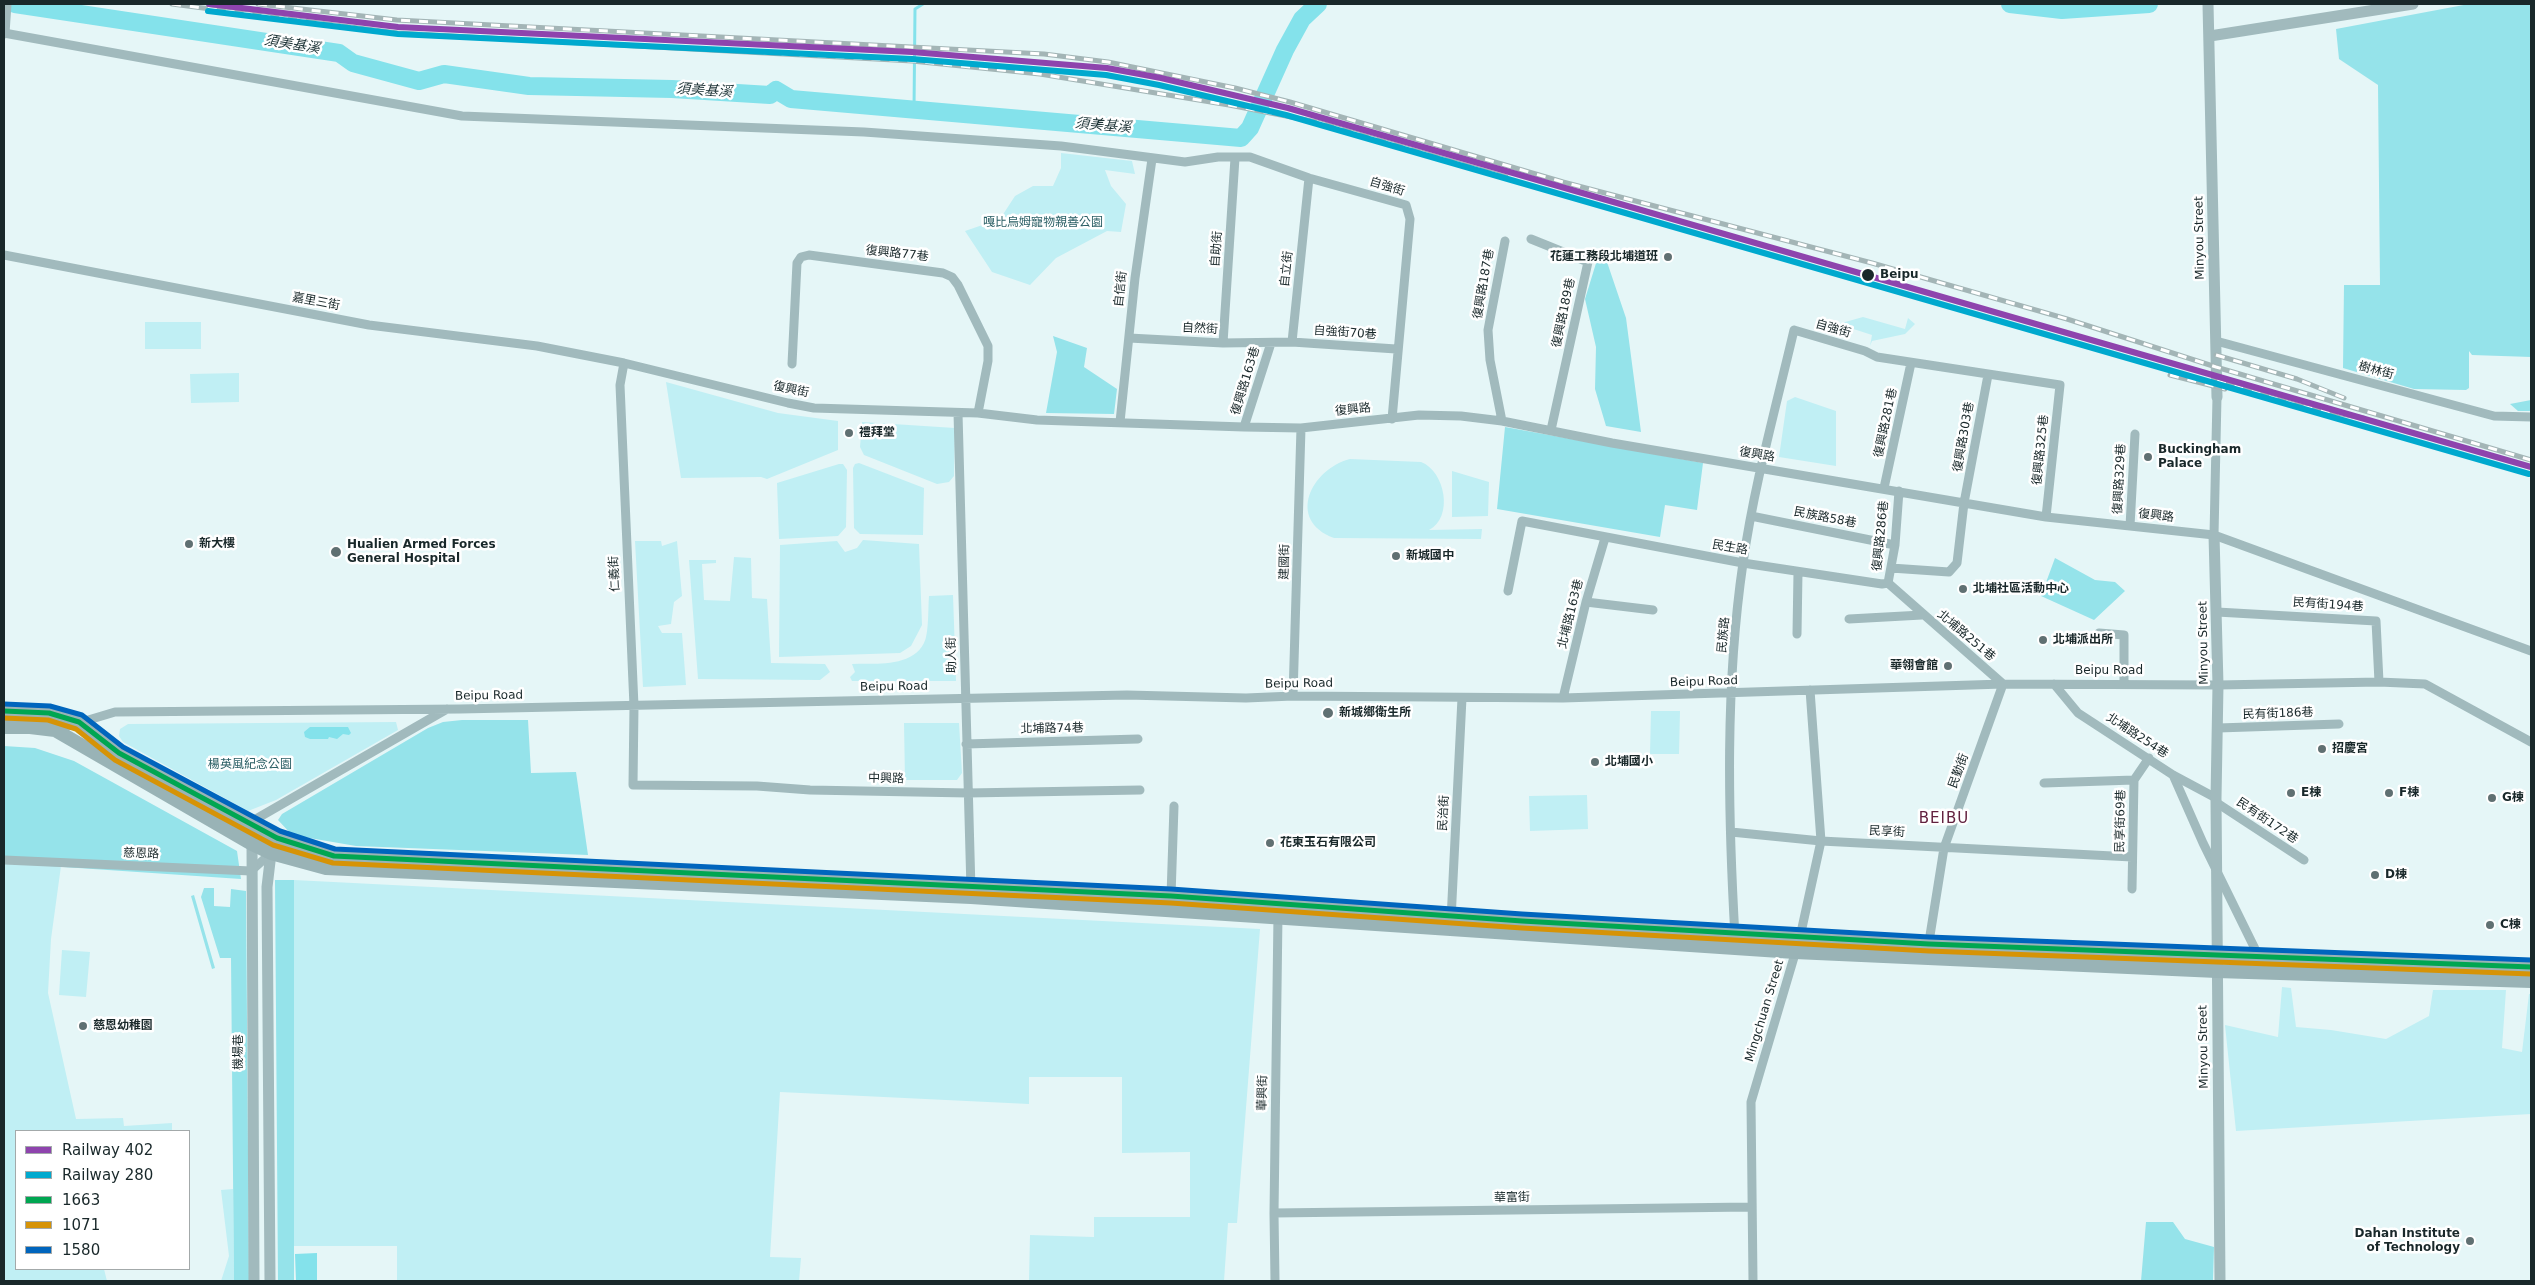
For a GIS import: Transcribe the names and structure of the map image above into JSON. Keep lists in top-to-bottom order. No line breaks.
{"streets":{"street":["自強街","Minyou Street","自助街","復興路77巷","自立街","復興路187巷","自信街","嘉里三街","復興路189巷","自然街","自強街70巷","樹林街","復興路163巷","復興街","復興路","復興路281巷","復興路303巷","復興路325巷","復興路329巷","民族路58巷","復興路286巷","民生路","建國街","仁義街","民有街194巷","北埔路163巷","民族路","北埔路251巷","助人街","Beipu Road","民有街186巷","北埔路74巷","北埔路254巷","民勤街","中興路","民治街","民享街69巷","民有街172巷","民享街","慈恩路","Mingchuan Street","機場巷","華興街","華富街"]},"crossings":[["自強街","自助街"],["自強街","自立街"],["自強街","自信街"],["自強街","自強街70巷"],["自強街","復興路"],["自強街","復興路281巷"],["自強街","復興路303巷"],["自強街","復興路325巷"],["自強街","民族路"],["Minyou Street","樹林街"],["Minyou Street","復興路"],["Minyou Street","民有街194巷"],["Minyou Street","Beipu Road"],["Minyou Street","民有街186巷"],["Minyou Street","北埔路254巷"],["Minyou Street","民有街172巷"],["自助街","自然街"],["復興路77巷","復興路"],["自立街","自強街70巷"],["復興路187巷","復興路"],["自信街","自然街"],["自信街","復興路"],["嘉里三街","復興街"],["嘉里三街","仁義街"],["復興路189巷","復興路"],["自然街","復興路163巷"],["復興路163巷","復興路"],["復興街","復興路"],["復興街","仁義街"],["復興街","助人街"],["復興路","復興路281巷"],["復興路","復興路303巷"],["復興路","復興路325巷"],["復興路","復興路329巷"],["復興路","復興路286巷"],["復興路","建國街"],["復興路","民族路"],["復興路","助人街"],["復興路303巷","復興路286巷"],["民族路58巷","復興路286巷"],["民族路58巷","民族路"],["復興路286巷","民生路"],["民生路","北埔路163巷"],["民生路","民族路"],["建國街","Beipu Road"],["仁義街","Beipu Road"],["仁義街","中興路"],["民有街194巷","Beipu Road"],["北埔路163巷","Beipu Road"],["民族路","Beipu Road"],["民族路","民享街"],["北埔路251巷","Beipu Road"],["北埔路251巷","民勤街"],["助人街","Beipu Road"],["助人街","北埔路74巷"],["助人街","中興路"],["Beipu Road","北埔路254巷"],["Beipu Road","民勤街"],["Beipu Road","民治街"],["Beipu Road","Mingchuan Street"],["北埔路254巷","民享街69巷"],["北埔路254巷","民有街172巷"],["民勤街","民享街"],["民享街69巷","民享街"],["民享街","Mingchuan Street"],["慈恩路","機場巷"],["Mingchuan Street","華富街"],["華興街","華富街"]],"districts":["BEIBU"],"water":["須美基溪"],"parks":["嘎比烏姆寵物親善公園","楊英風紀念公園"],"places":["花蓮工務段北埔道班","Beipu","禮拜堂","Buckingham Palace","新大樓","Hualien Armed Forces General Hospital","新城國中","北埔社區活動中心","北埔派出所","華翎會館","新城鄉衛生所","招慶宮","北埔國小","E棟","F棟","G棟","花東玉石有限公司","D棟","C棟","慈恩幼稚園","Dahan Institute of Technology"],"lines":["rail line 402","rail line 280","transit line 1580","transit line 1663","transit line 1071"],"legend":["Railway 402","Railway 280","1663","1071","1580"]}
